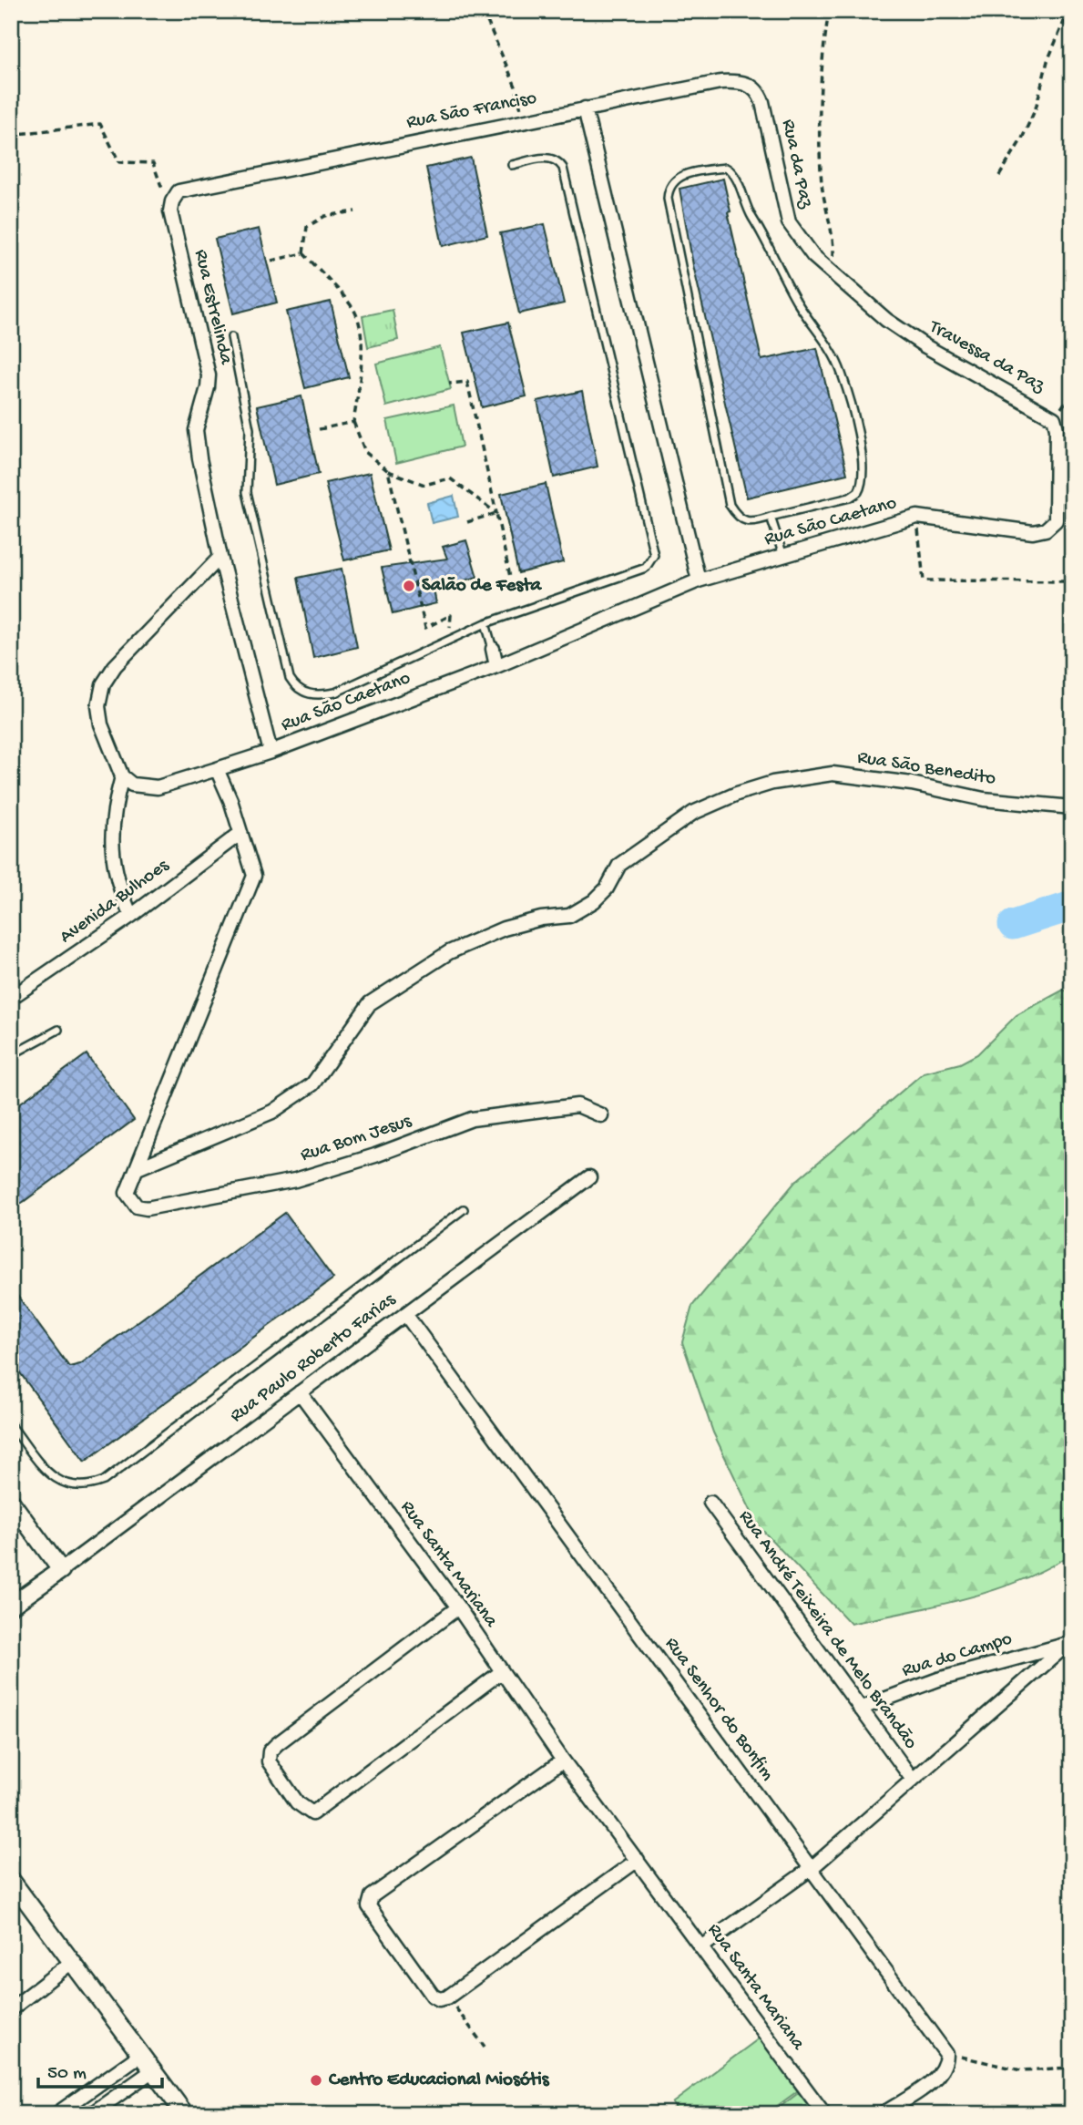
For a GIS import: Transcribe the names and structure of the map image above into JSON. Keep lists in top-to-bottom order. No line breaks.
{"streets":{"street":["Rua São Franciso","Rua da Paz","Rua Estrelinda","Travessa da Paz","Rua São Caetano","Rua São Benedito","Avenida Bulhoes","Rua Bom Jesus","Rua Paulo Roberto Farias","Rua Santa Mariana","Rua André Teixeira de Melo Brandão","Rua do Campo","Rua Senhor do Bonfim"]},"crossings":[["Rua São Franciso","Rua da Paz"],["Rua São Franciso","Rua Estrelinda"],["Rua da Paz","Travessa da Paz"],["Rua Estrelinda","Rua São Caetano"],["Travessa da Paz","Rua São Caetano"],["Rua São Benedito","Rua Bom Jesus"],["Rua Paulo Roberto Farias","Rua Santa Mariana"],["Rua Paulo Roberto Farias","Rua Senhor do Bonfim"],["Rua Santa Mariana","Rua do Campo"],["Rua André Teixeira de Melo Brandão","Rua do Campo"],["Rua do Campo","Rua Senhor do Bonfim"]],"places":["Salão de Festa","Centro Educacional Miosótis"],"scale_bar":"50 m"}
